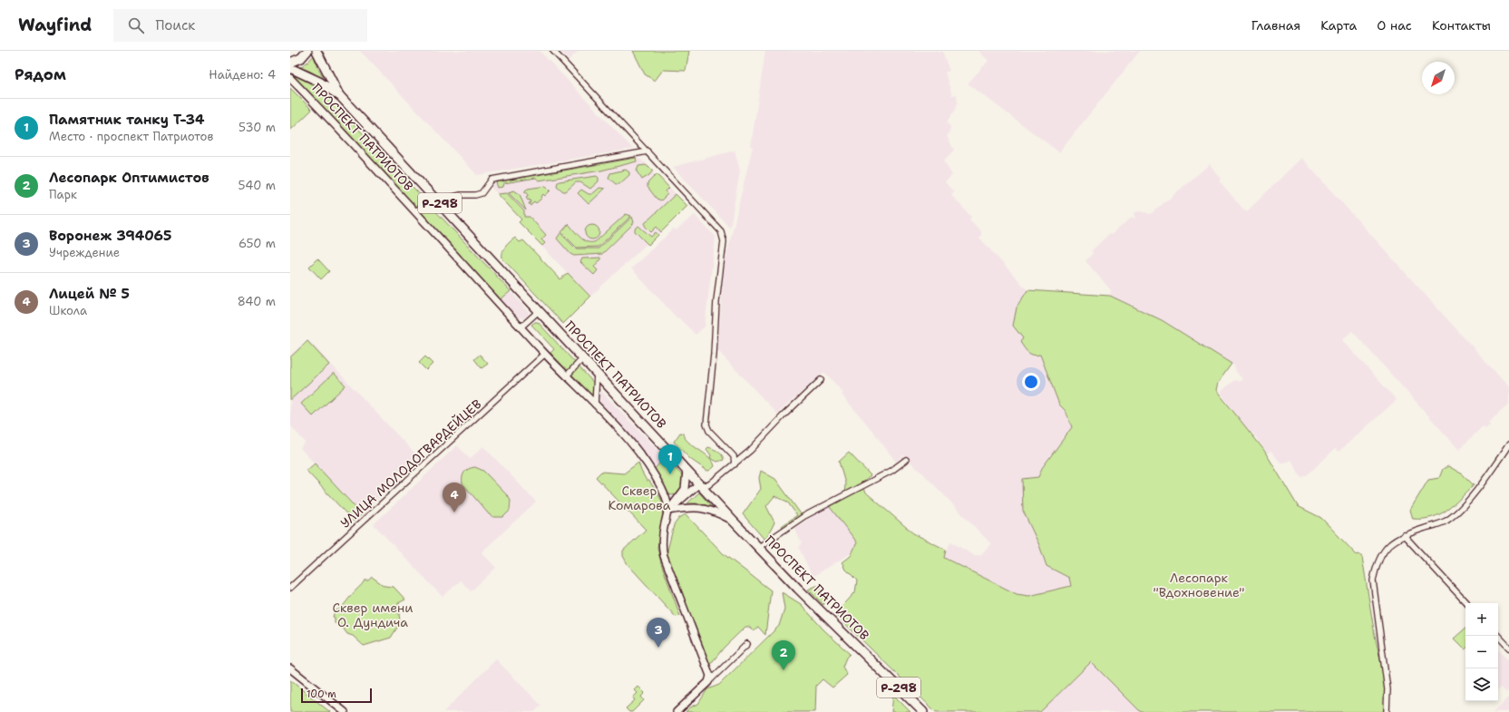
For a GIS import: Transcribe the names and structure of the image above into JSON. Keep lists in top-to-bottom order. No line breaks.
{"streets":{"highway":["ПРОСПЕКТ ПАТРИОТОВ","Р-298"],"street":["УЛИЦА МОЛОДОГВАРДЕЙЦЕВ"]},"crossings":[["ПРОСПЕКТ ПАТРИОТОВ","УЛИЦА МОЛОДОГВАРДЕЙЦЕВ"]],"parks":["Сквер Комарова","Лесопарк \"Вдохновение\"","Сквер имени О. Дундича"],"scale_bar":"100 m","north":"bottom left","page":{"header":"Wayfind","search":"Поиск","nav":["Главная","Карта","О нас","Контакты"],"heading":["Рядом","Найдено: 4"],"list":[{"mark":"1","name":"Памятник танку Т-34","note":"Место · проспект Патриотов","value":"530 m"},{"mark":"2","name":"Лесопарк Оптимистов","note":"Парк","value":"540 m"},{"mark":"3","name":"Воронеж 394065","note":"Учреждение","value":"650 m"},{"mark":"4","name":"Лицей № 5","note":"Школа","value":"840 m"}],"pins":["1","4","3","2"],"map_buttons":["+","−"],"scale":"100 m"}}
